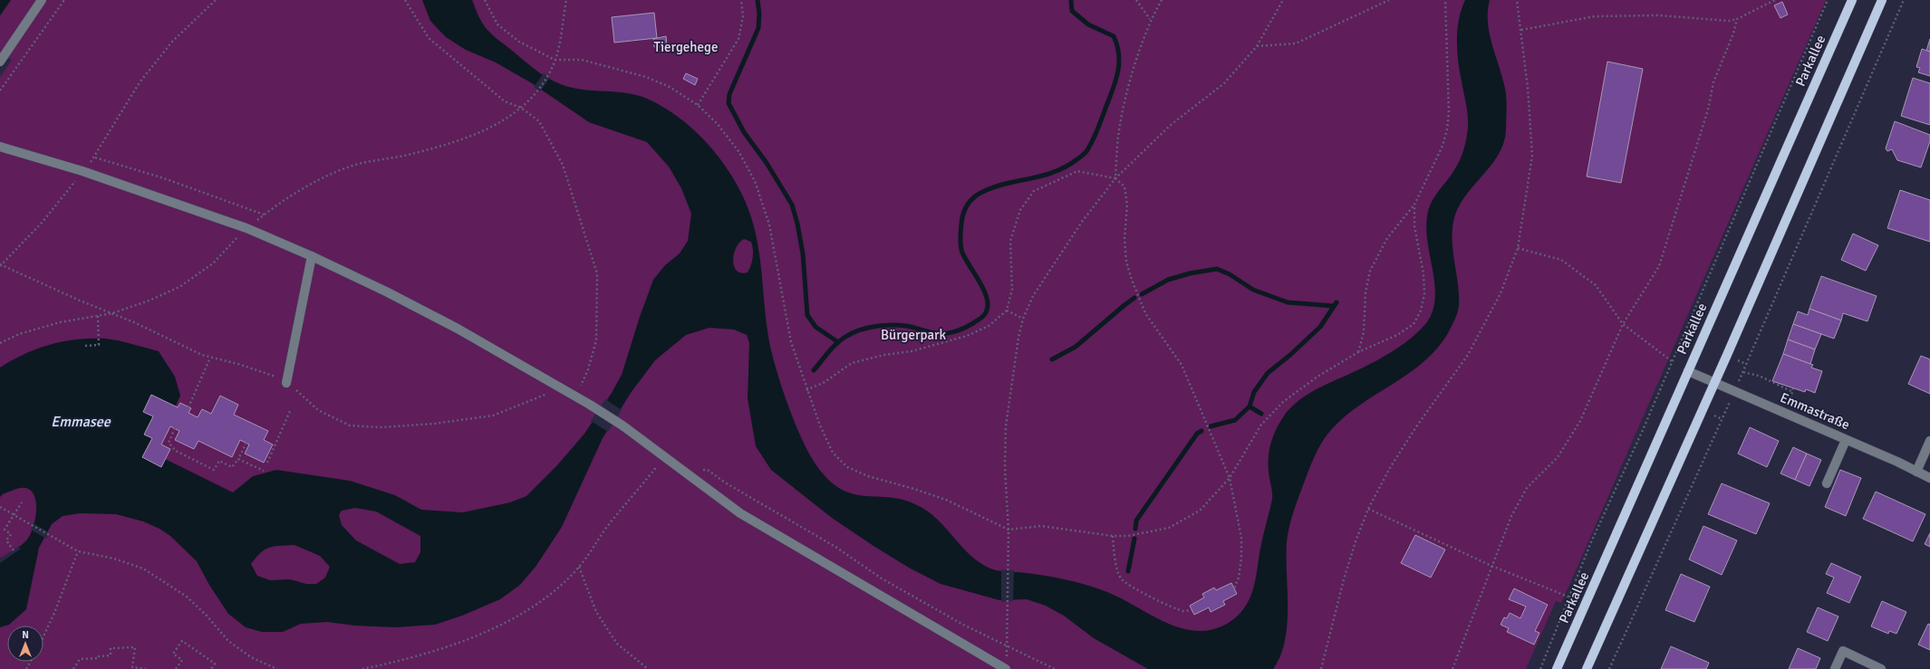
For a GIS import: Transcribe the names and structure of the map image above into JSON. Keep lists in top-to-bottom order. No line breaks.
{"streets":{"main road":["Parkallee"],"street":["Emmastraße"]},"crossings":[["Parkallee","Emmastraße"]],"water":["Emmasee"],"parks":["Tiergehege","Bürgerpark"],"north":"top"}
